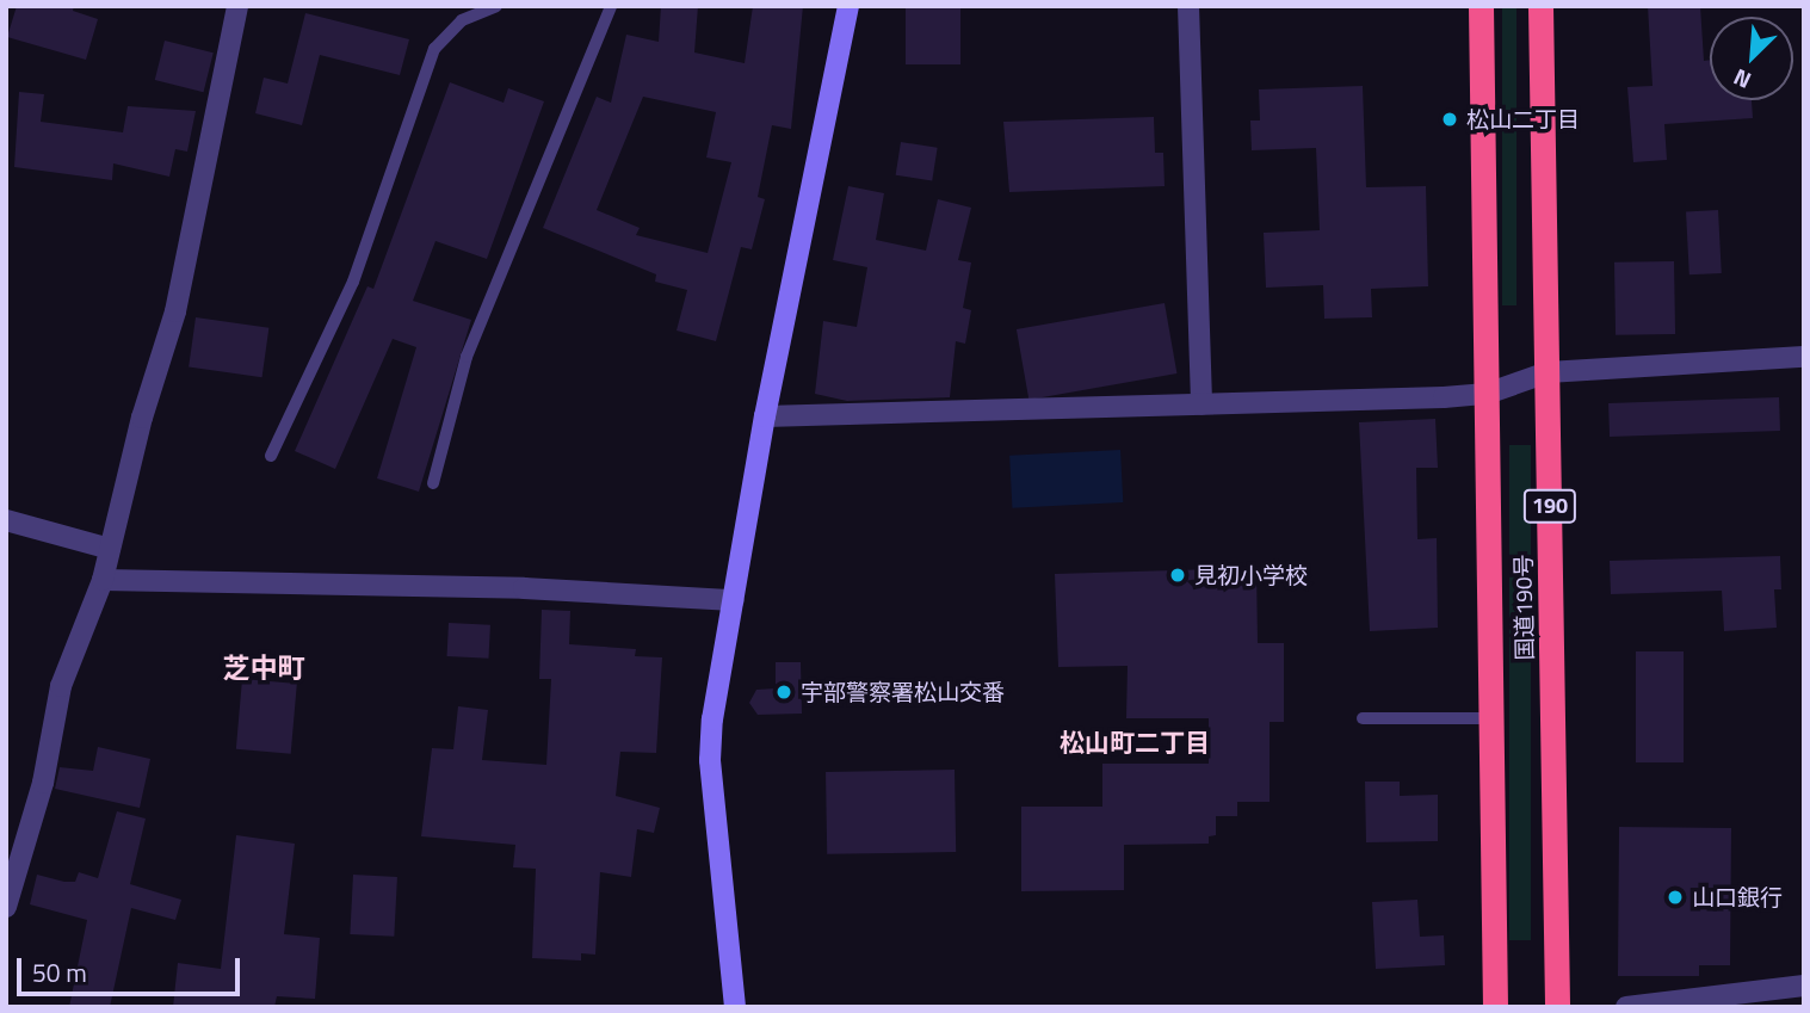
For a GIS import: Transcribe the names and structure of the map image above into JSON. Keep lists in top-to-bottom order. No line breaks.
{"streets":{"highway":["190","国道190号"]},"districts":["芝中町","松山町二丁目"],"places":["松山二丁目","見初小学校","宇部警察署松山交番","山口銀行"],"scale_bar":"50 m","north":"bottom left"}
